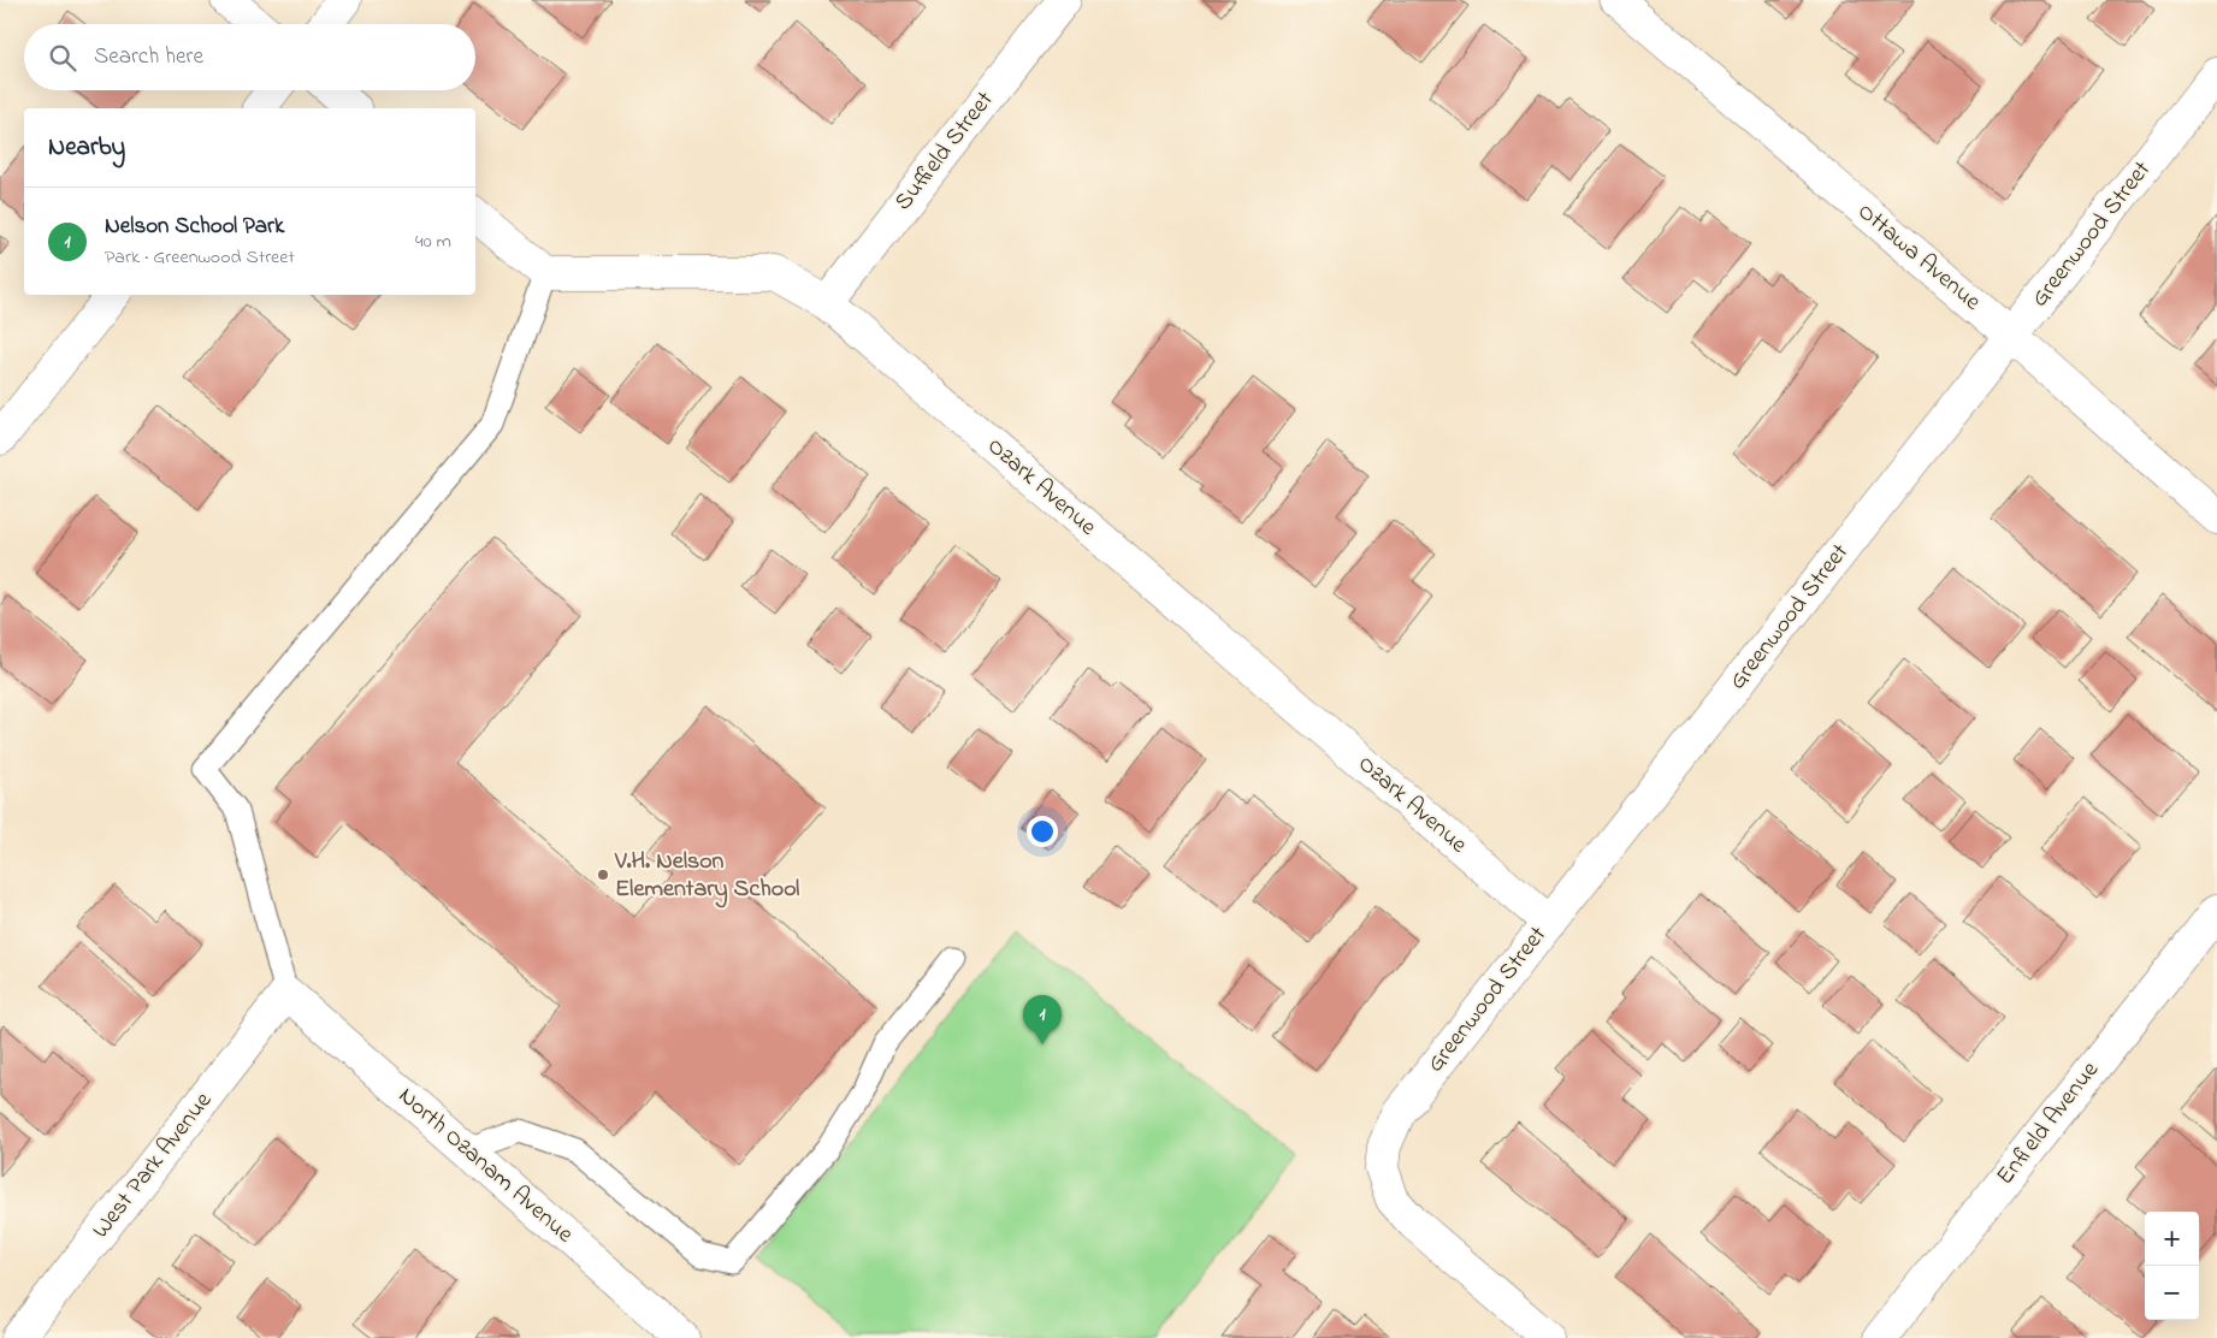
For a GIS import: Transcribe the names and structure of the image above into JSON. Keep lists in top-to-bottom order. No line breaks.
{"streets":{"street":["Suffield Street","Greenwood Street","Ottawa Avenue","Ozark Avenue","Enfield Avenue","West Park Avenue","North Ozanam Avenue"]},"crossings":[["Suffield Street","Ozark Avenue"],["Greenwood Street","Ottawa Avenue"],["Greenwood Street","Ozark Avenue"],["West Park Avenue","North Ozanam Avenue"]],"places":["V.H. Nelson Elementary School"],"page":{"search":"Search here","heading":"Nearby","list":[{"mark":"1","name":"Nelson School Park","note":"Park · Greenwood Street","value":"40 m"}],"pins":"1","map_buttons":["+","−"]}}
